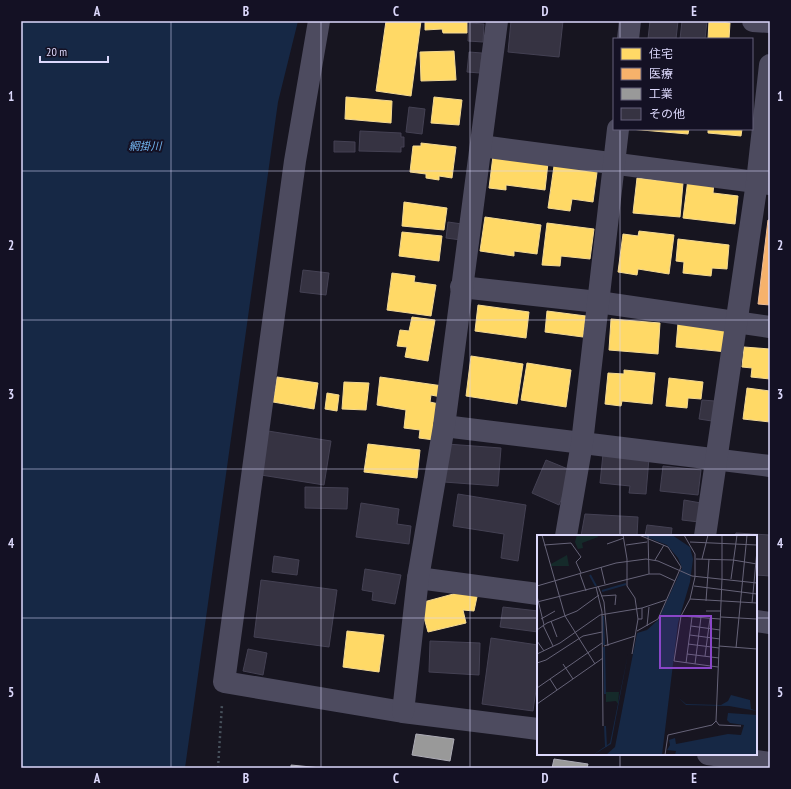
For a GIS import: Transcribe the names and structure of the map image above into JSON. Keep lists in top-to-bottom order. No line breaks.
{"water":["網掛川"],"legend":["住宅","医療","工業","その他"],"scale_bar":"20 m","grid":{"columns":["A","B","C","D","E"],"rows":["1","2","3","4","5"]}}
